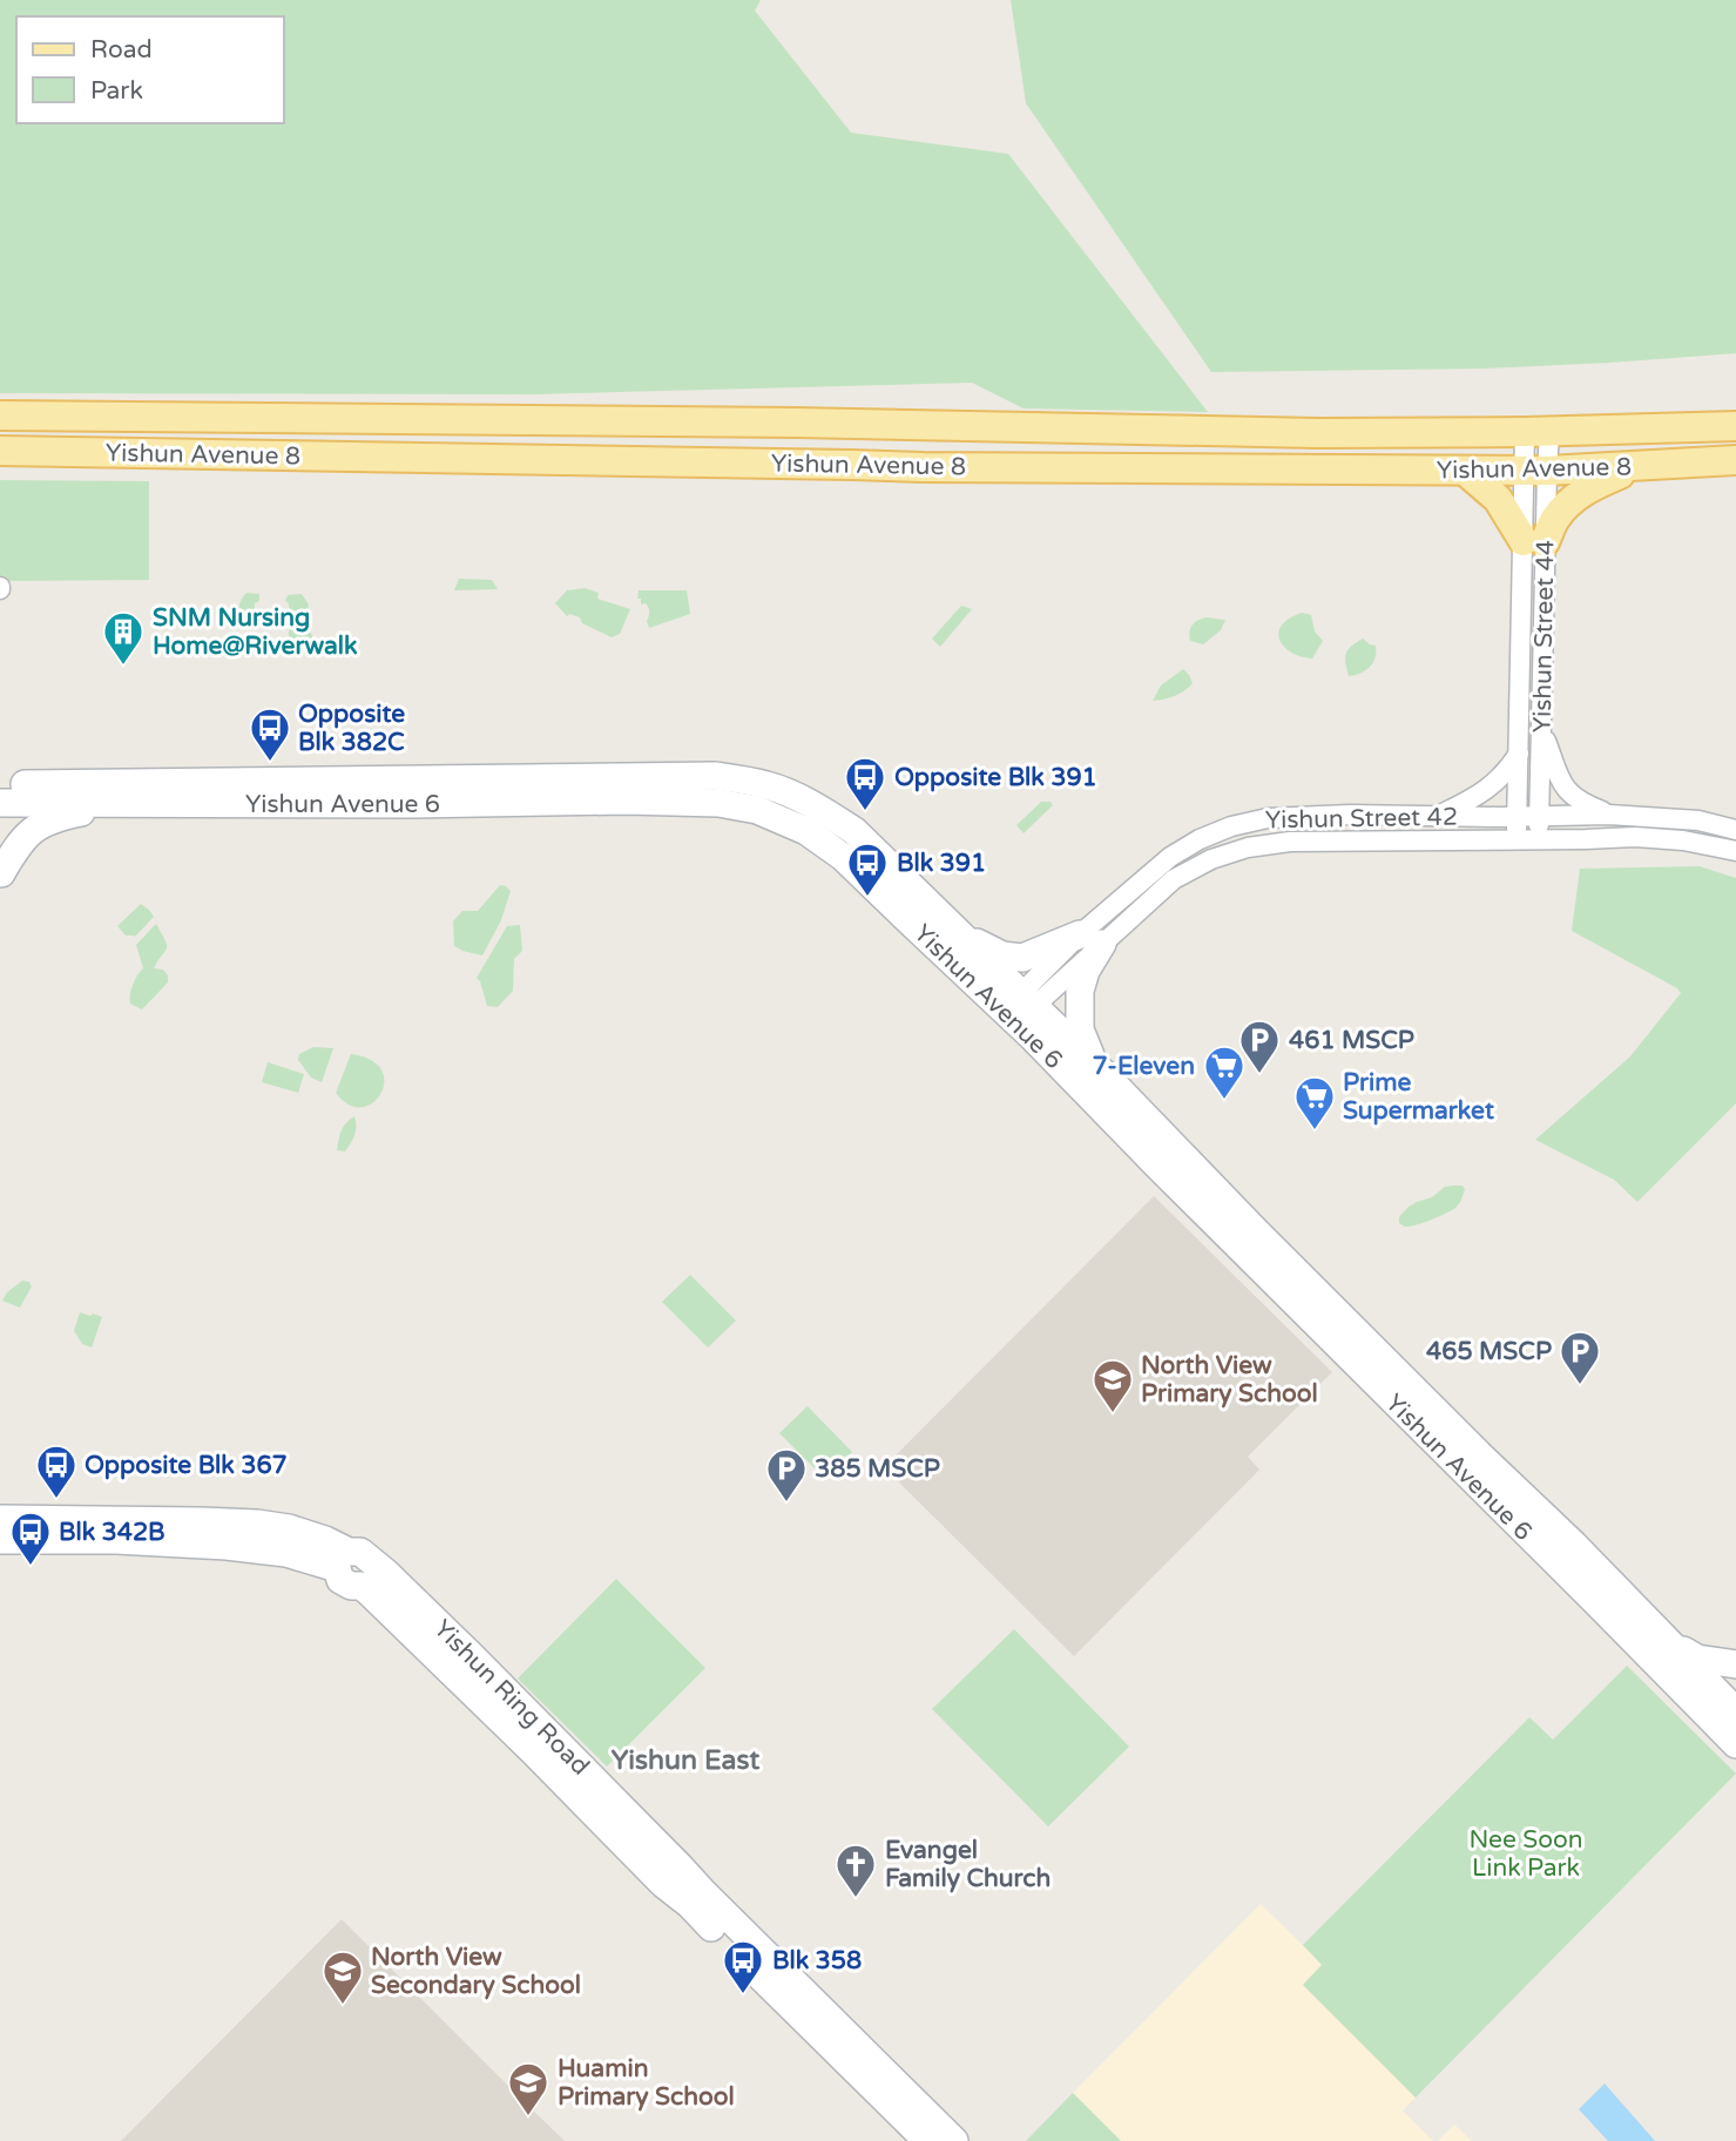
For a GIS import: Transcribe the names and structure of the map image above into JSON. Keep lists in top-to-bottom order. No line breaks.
{"streets":{"main road":["Yishun Avenue 8","Yishun Avenue 6","Yishun Ring Road"],"street":["Yishun Street 44","Yishun Street 42"]},"crossings":[["Yishun Avenue 8","Yishun Street 44"],["Yishun Street 44","Yishun Street 42"],["Yishun Avenue 6","Yishun Street 42"]],"districts":["Yishun East"],"parks":["Nee Soon Link Park"],"places":{"building":["SNM Nursing Home@Riverwalk"],"bus stop":["Opposite Blk 382C","Opposite Blk 391","Blk 391","Opposite Blk 367","Blk 342B","Blk 358"],"parking":["461 MSCP","465 MSCP","385 MSCP"],"supermarket":["7-Eleven","Prime Supermarket"],"school or university":["North View Primary School","North View Secondary School","Huamin Primary School"],"church":["Evangel Family Church"]},"legend":["Road","Park"]}
